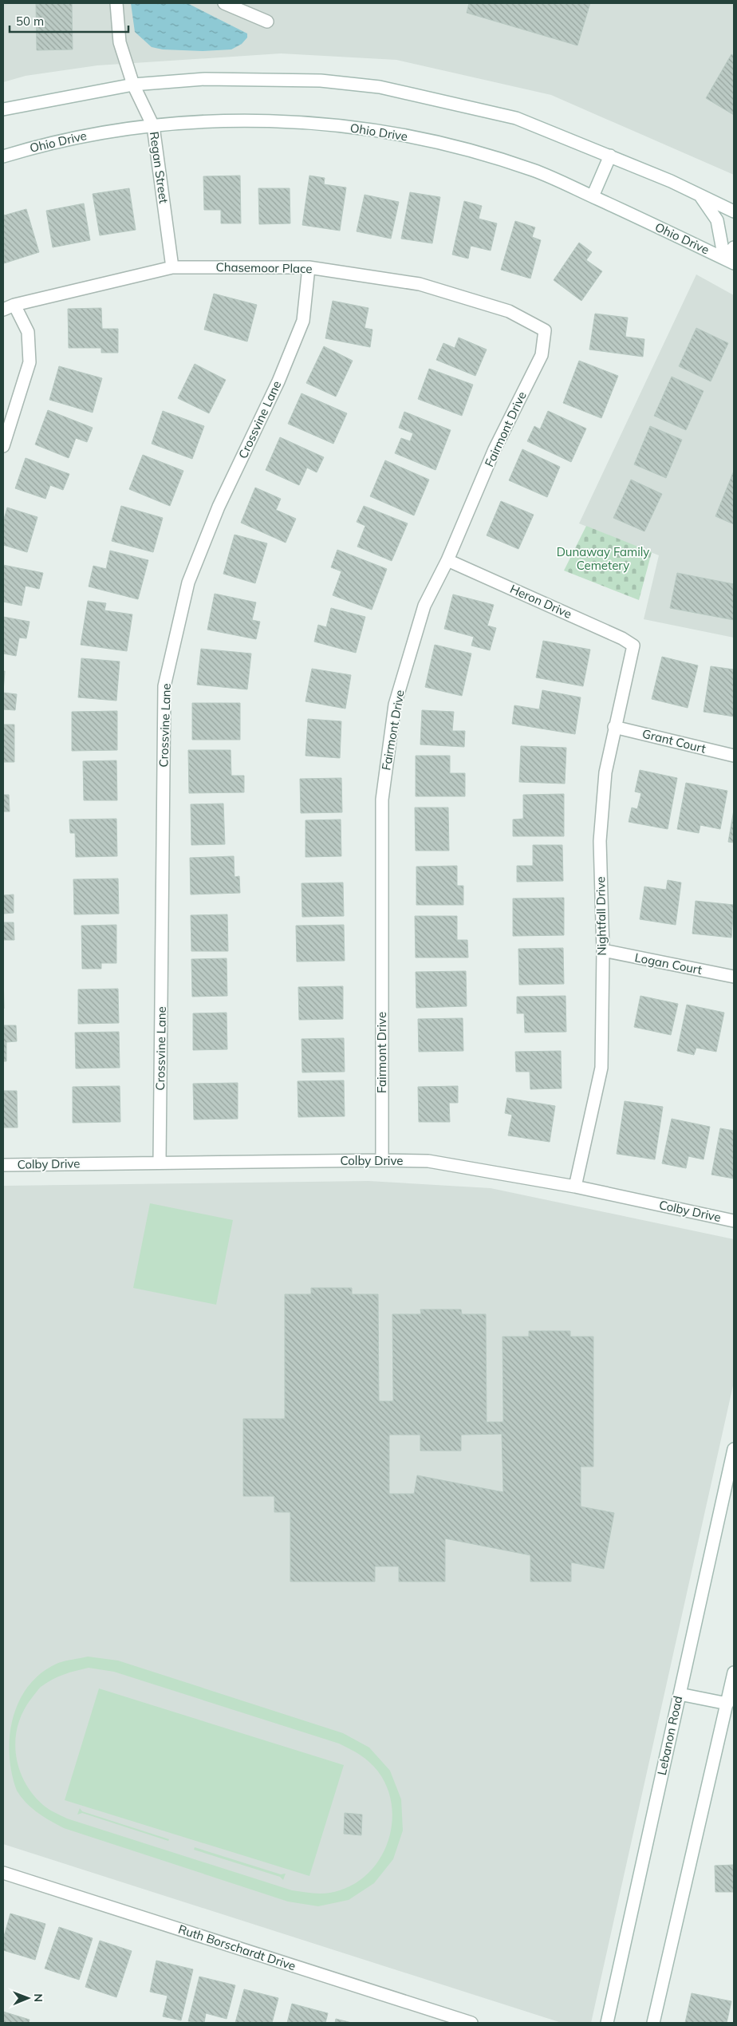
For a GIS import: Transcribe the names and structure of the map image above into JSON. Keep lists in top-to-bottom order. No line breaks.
{"streets":{"street":["Ohio Drive","Regan Street","Chasemoor Place","Crossvine Lane","Fairmont Drive","Heron Drive","Grant Court","Nightfall Drive","Logan Court","Colby Drive","Lebanon Road","Ruth Borschardt Drive"]},"crossings":[["Ohio Drive","Regan Street"],["Regan Street","Chasemoor Place"],["Chasemoor Place","Crossvine Lane"],["Chasemoor Place","Fairmont Drive"],["Crossvine Lane","Colby Drive"],["Fairmont Drive","Heron Drive"],["Fairmont Drive","Colby Drive"],["Heron Drive","Nightfall Drive"],["Grant Court","Nightfall Drive"],["Nightfall Drive","Logan Court"],["Nightfall Drive","Colby Drive"]],"parks":["Dunaway Family Cemetery"],"scale_bar":"50 m","north":"right"}
